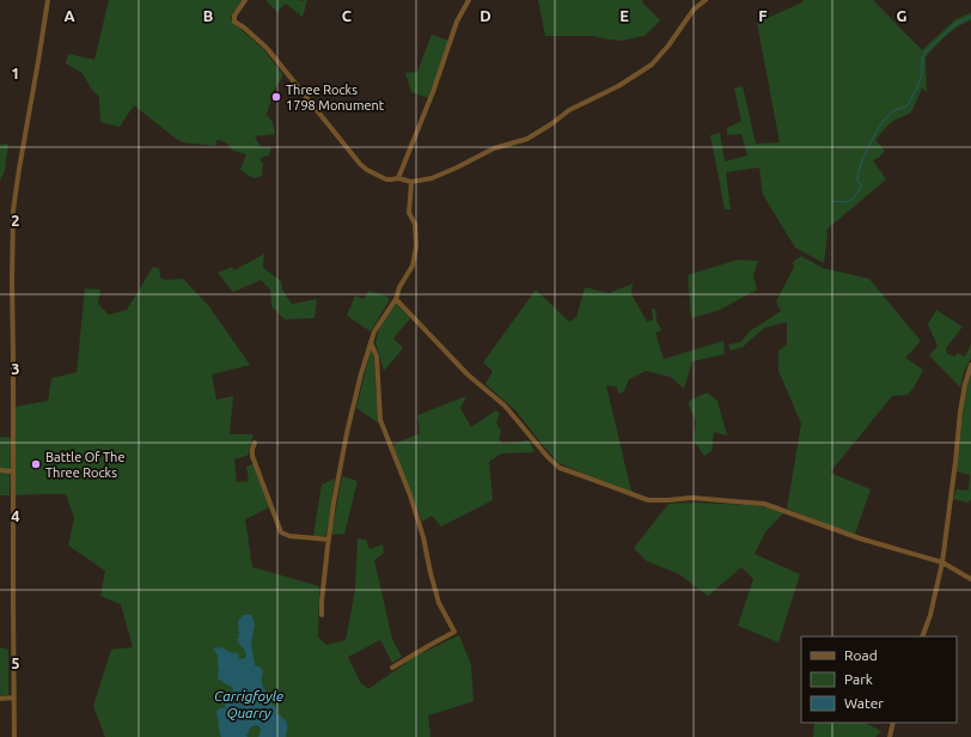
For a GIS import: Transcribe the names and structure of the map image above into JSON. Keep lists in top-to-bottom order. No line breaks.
{"water":["Carrigfoyle Quarry"],"places":["Three Rocks 1798 Monument","Battle Of The Three Rocks"],"legend":["Road","Park","Water"],"grid":{"columns":["A","B","C","D","E","F","G"],"rows":["1","2","3","4","5"]}}
